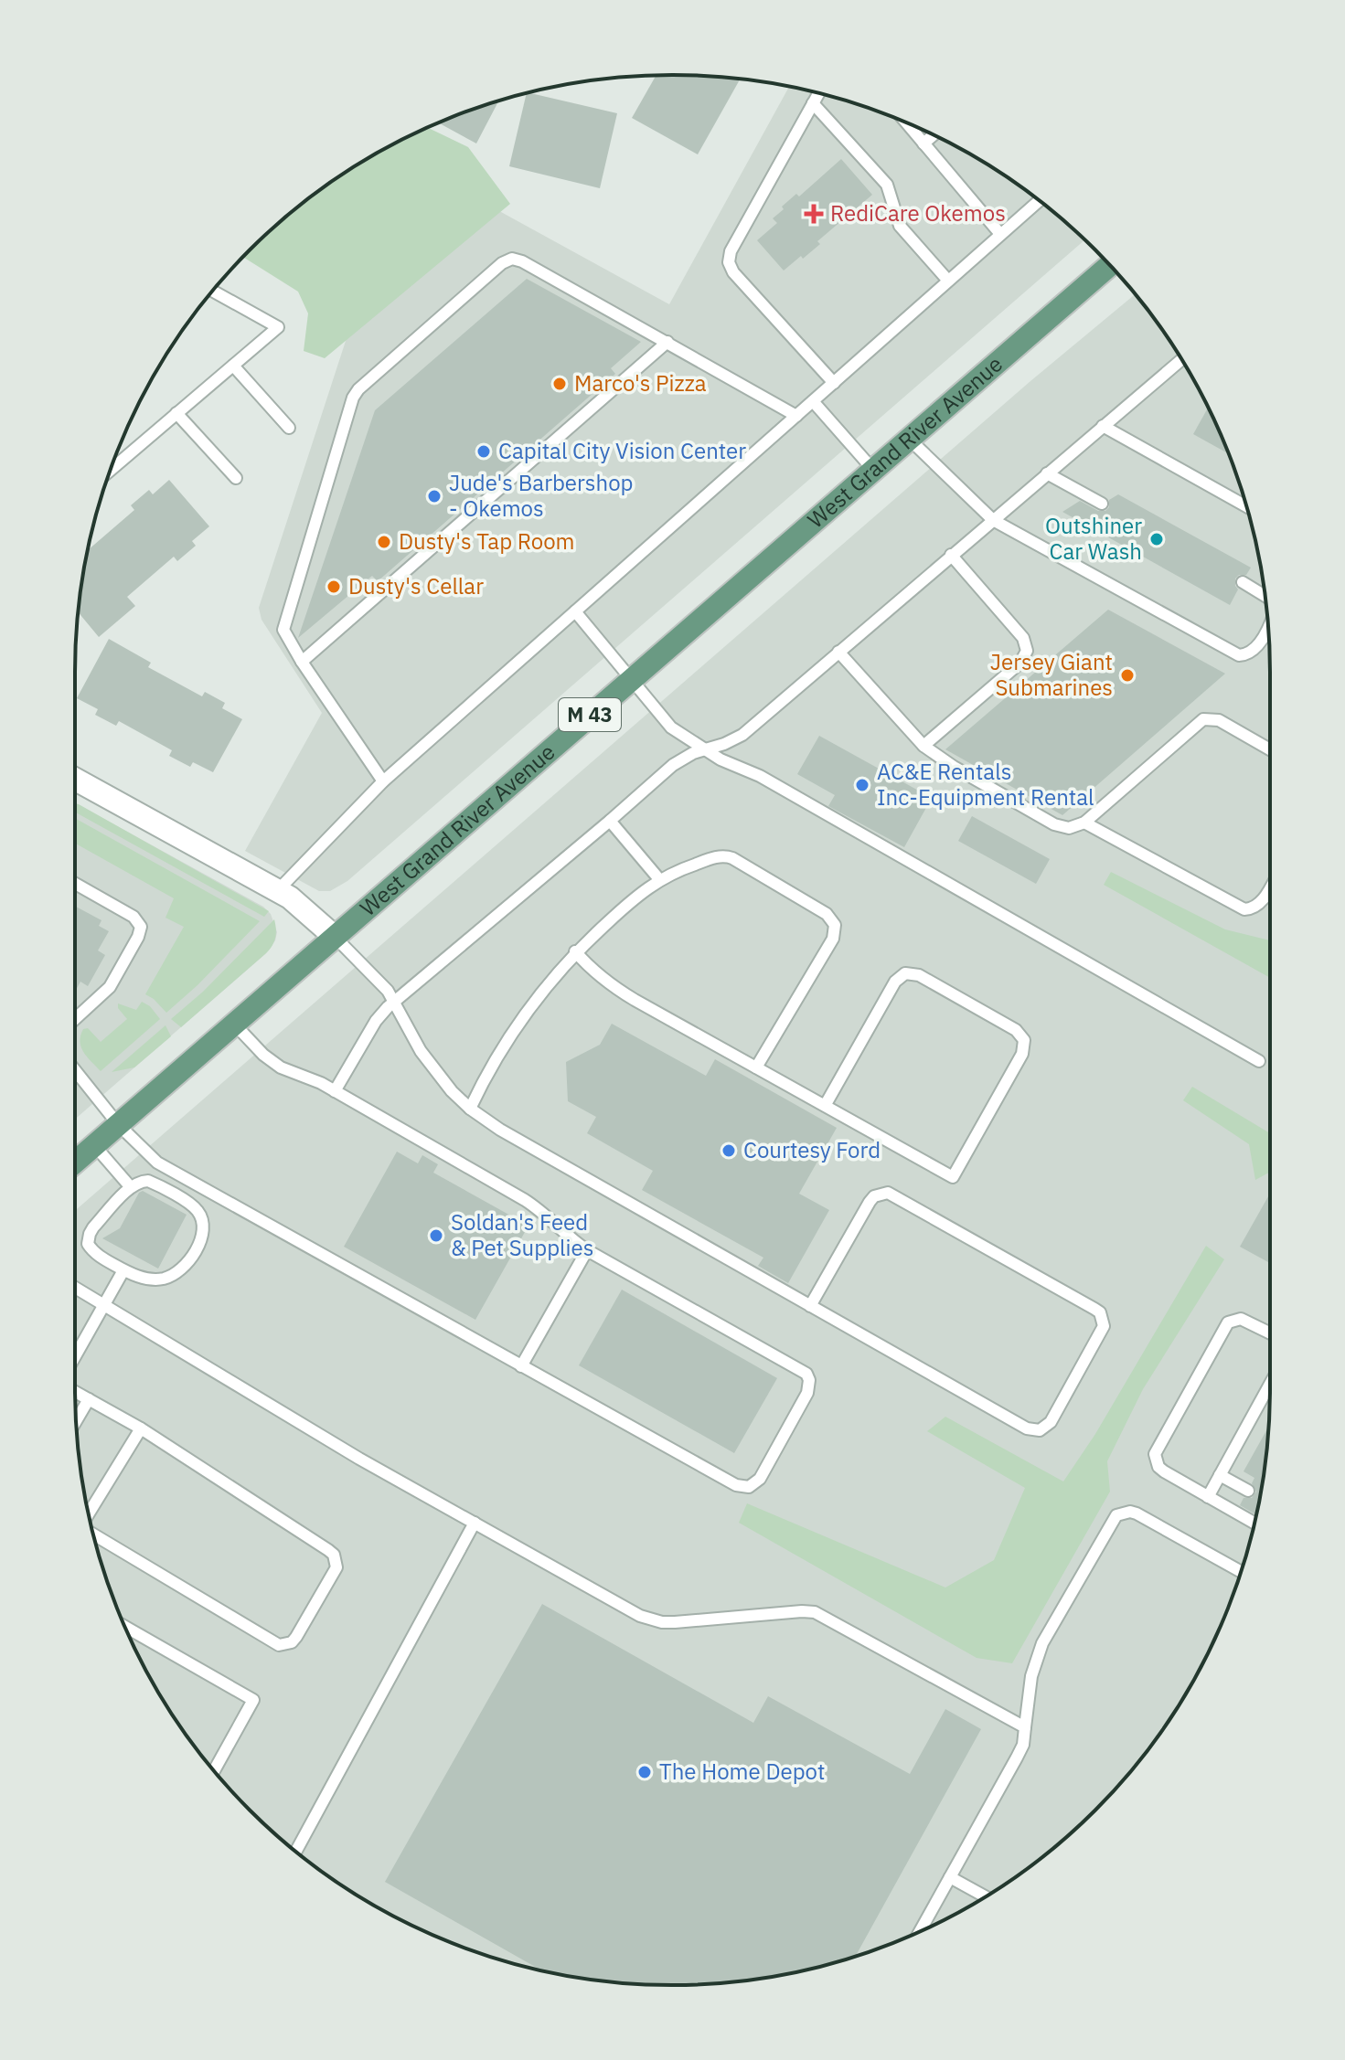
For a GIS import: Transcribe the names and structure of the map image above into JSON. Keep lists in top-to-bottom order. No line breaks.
{"streets":{"main road":["West Grand River Avenue","M 43"]},"places":{"health":["RediCare Okemos"],"other":["Marco's Pizza","Capital City Vision Center","Jude's Barbershop - Okemos","Outshiner Car Wash","Dusty's Tap Room","Dusty's Cellar","Jersey Giant Submarines","AC&E Rentals Inc-Equipment Rental","Courtesy Ford","Soldan's Feed & Pet Supplies","The Home Depot"]}}
